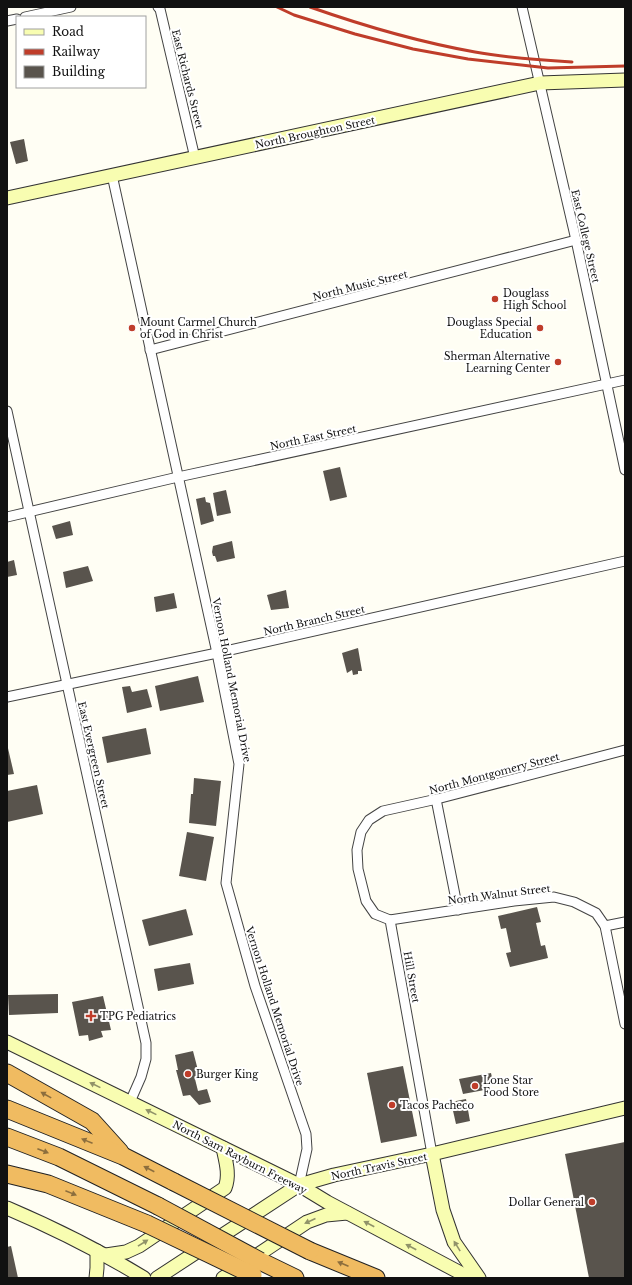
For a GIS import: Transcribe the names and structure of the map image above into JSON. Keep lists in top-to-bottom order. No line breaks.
{"streets":{"main road":["North Broughton Street","North Sam Rayburn Freeway","North Travis Street"],"street":["East Richards Street","East College Street","North Music Street","North East Street","North Branch Street","Vernon Holland Memorial Drive","East Evergreen Street","North Montgomery Street","North Walnut Street","Hill Street"]},"crossings":[["East Richards Street","North Broughton Street"],["North Broughton Street","East College Street"],["North Broughton Street","Vernon Holland Memorial Drive"],["East College Street","North Music Street"],["East College Street","North East Street"],["North Music Street","Vernon Holland Memorial Drive"],["North East Street","Vernon Holland Memorial Drive"],["North East Street","East Evergreen Street"],["North Branch Street","Vernon Holland Memorial Drive"],["North Branch Street","East Evergreen Street"],["Vernon Holland Memorial Drive","North Sam Rayburn Freeway"],["Vernon Holland Memorial Drive","North Travis Street"],["East Evergreen Street","North Sam Rayburn Freeway"],["North Montgomery Street","North Walnut Street"],["North Montgomery Street","Hill Street"],["North Walnut Street","Hill Street"],["Hill Street","North Travis Street"],["North Sam Rayburn Freeway","North Travis Street"]],"one_way":["North Sam Rayburn Freeway"],"places":{"other":["Douglass High School","Mount Carmel Church of God in Christ","Douglass Special Education","Sherman Alternative Learning Center","Burger King","Lone Star Food Store","Tacos Pacheco","Dollar General"],"health":["TPG Pediatrics"]},"legend":["Road","Railway","Building"]}
